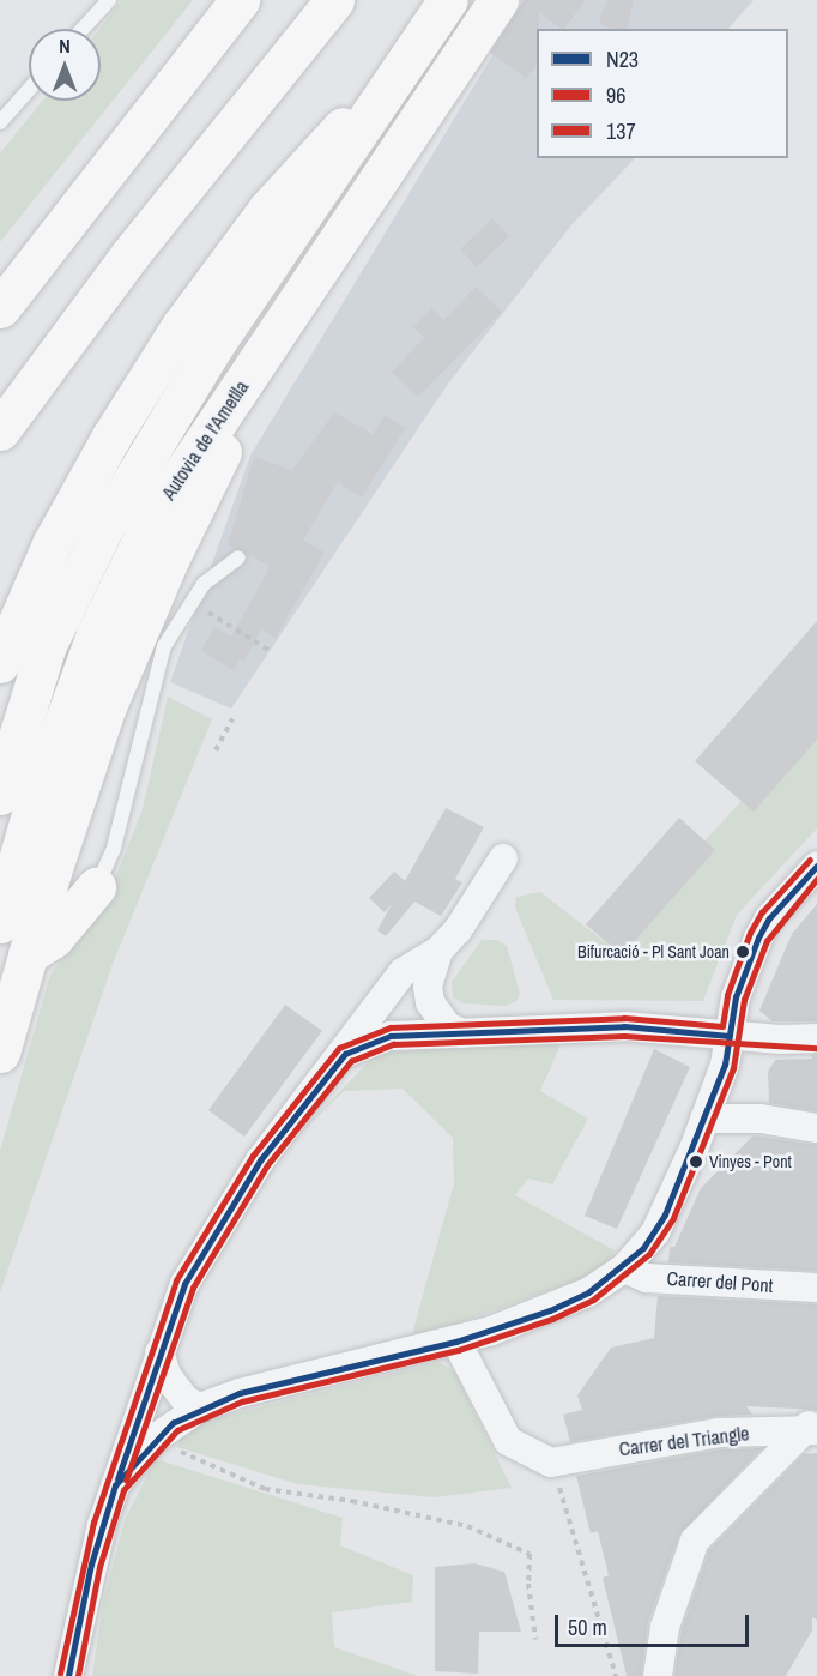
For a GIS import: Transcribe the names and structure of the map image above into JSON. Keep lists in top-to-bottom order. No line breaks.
{"streets":{"highway":["Autovia de l'Ametlla"],"street":["Carrer del Pont","Carrer del Triangle"]},"places":["Bifurcació - Pl Sant Joan","Vinyes - Pont"],"lines":["transit line 137","transit line N23","transit line 96"],"legend":["N23","96","137"],"scale_bar":"50 m","north":"top"}
